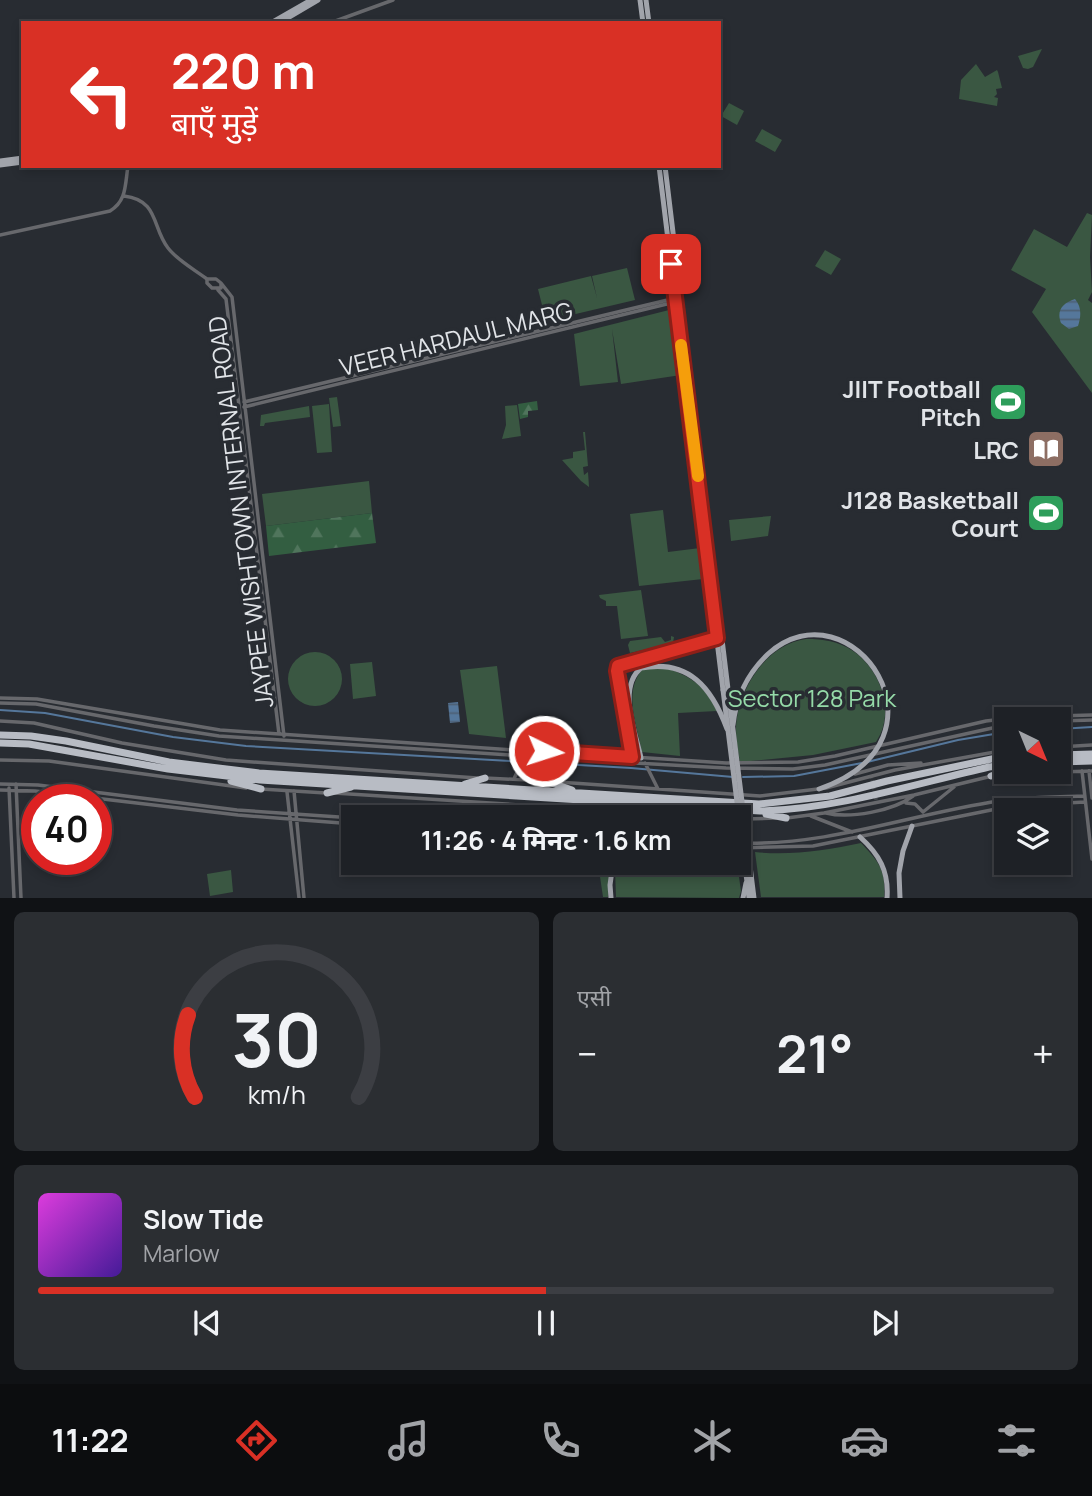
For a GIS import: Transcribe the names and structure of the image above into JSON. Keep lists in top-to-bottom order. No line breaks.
{"streets":{"street":["VEER HARDAUL MARG","JAYPEE WISHTOWN INTERNAL ROAD"]},"crossings":[["VEER HARDAUL MARG","JAYPEE WISHTOWN INTERNAL ROAD"]],"parks":["Sector 128 Park"],"places":{"sports":["JIIT Football Pitch","J128 Basketball Court"],"library":["LRC"]},"north":"bottom right","page":{"turn":["220 m","बाएँ मुड़ें"],"limit":"40","trip":"11:26 · 4 मिनट · 1.6 km","tile":"एसी","heat":["−","21°","+"],"song":["Slow Tide","Marlow"],"tabs":"11:22","gauge":["30","km/h"]}}
